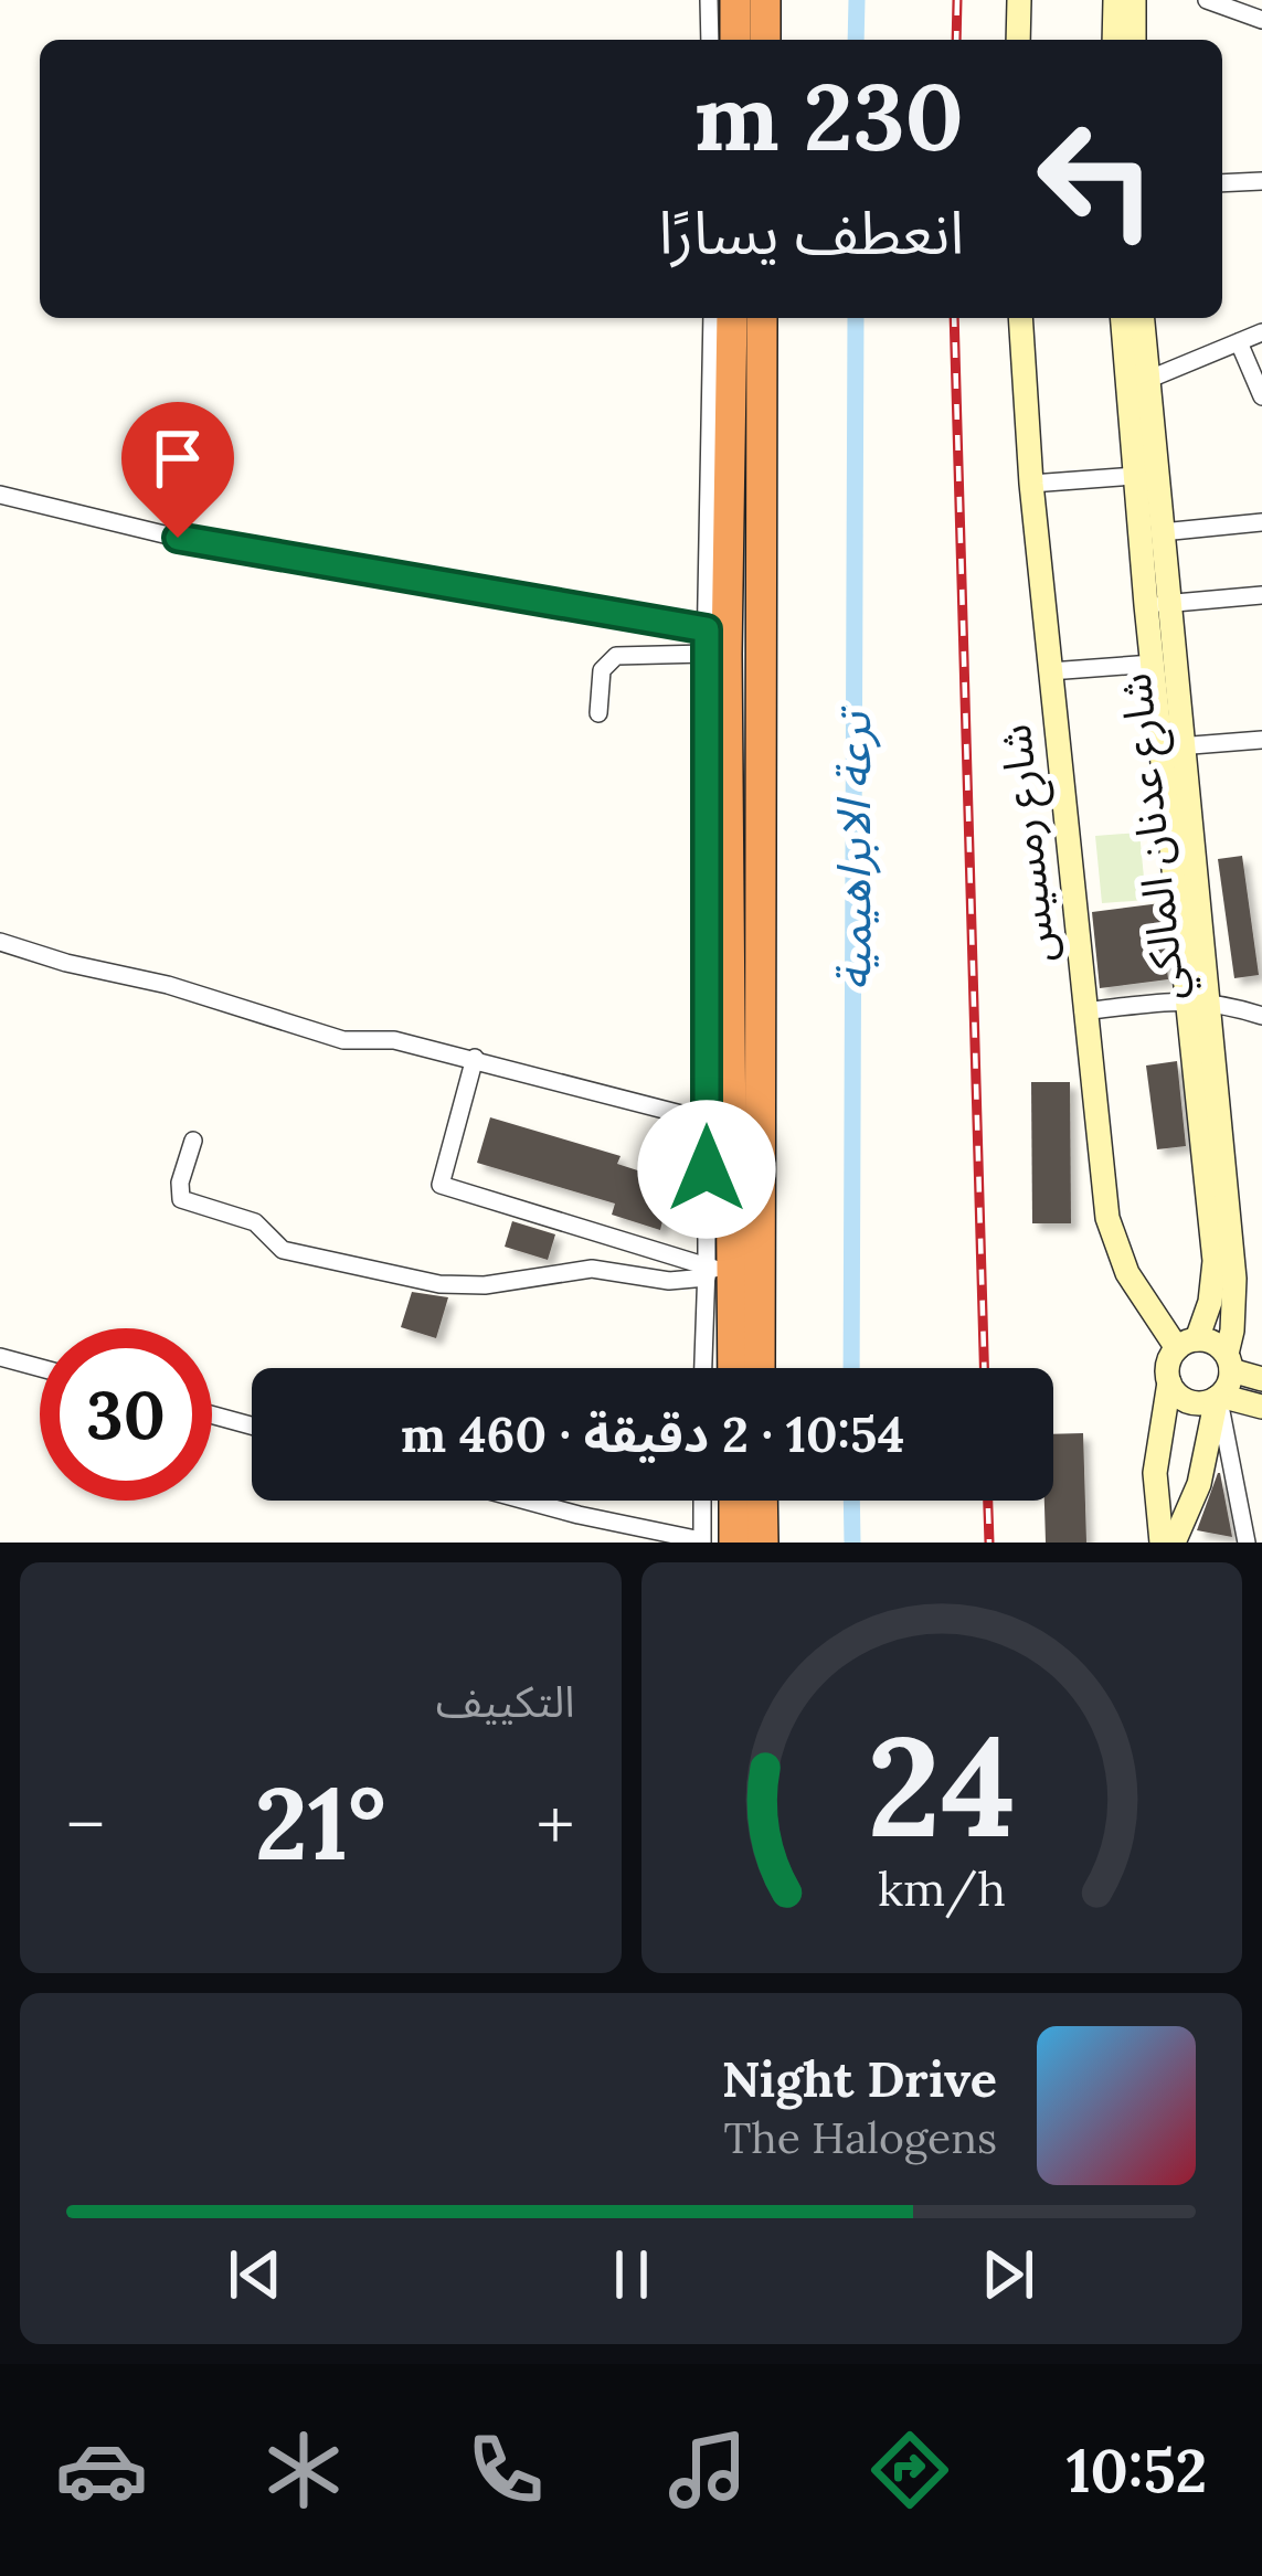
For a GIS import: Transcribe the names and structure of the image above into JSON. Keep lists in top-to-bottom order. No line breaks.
{"streets":{"main road":["شارع عدنان المالكي","شارع رمسيس"]},"crossings":[["شارع عدنان المالكي","شارع رمسيس"]],"water":["ترعة الابراهيمية"],"page":{"turn":["230 m","انعطف يسارًا"],"limit":"30","trip":"10:54 · 2 دقيقة · 460 m","tile":"التكييف","heat":["−","21°","+"],"song":["Night Drive","The Halogens"],"tabs":"10:52","gauge":["24","km/h"]}}
